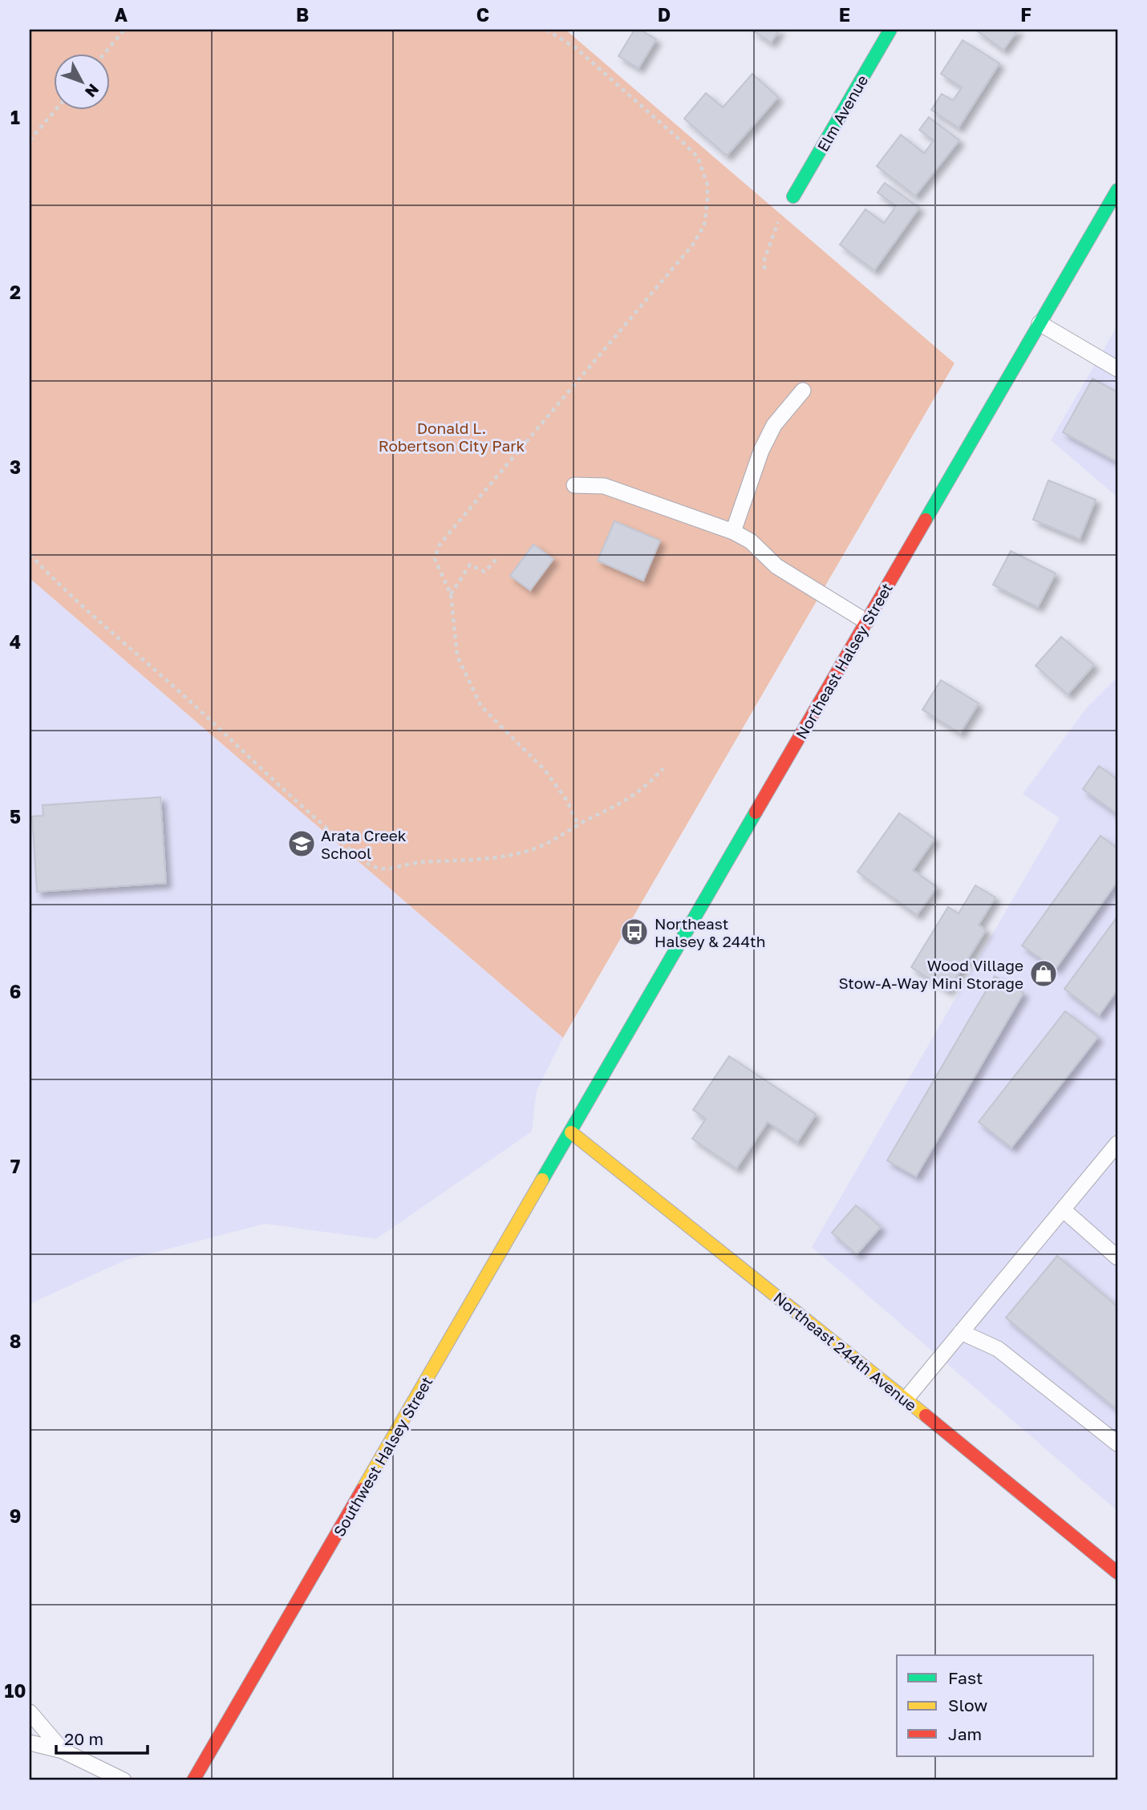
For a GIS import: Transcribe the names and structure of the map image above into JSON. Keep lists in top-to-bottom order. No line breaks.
{"streets":{"street":["Elm Avenue","Northeast Halsey Street","Northeast 244th Avenue","Southwest Halsey Street"]},"crossings":[["Northeast Halsey Street","Northeast 244th Avenue"],["Northeast Halsey Street","Southwest Halsey Street"],["Northeast 244th Avenue","Southwest Halsey Street"]],"parks":["Donald L. Robertson City Park"],"places":{"school or university":["Arata Creek School"],"bus stop":["Northeast Halsey & 244th"],"shop":["Wood Village Stow-A-Way Mini Storage"]},"legend":["Fast","Slow","Jam"],"scale_bar":"20 m","north":"bottom right","grid":{"columns":["A","B","C","D","E","F"],"rows":["1","2","3","4","5","6","7","8","9","10"]}}
